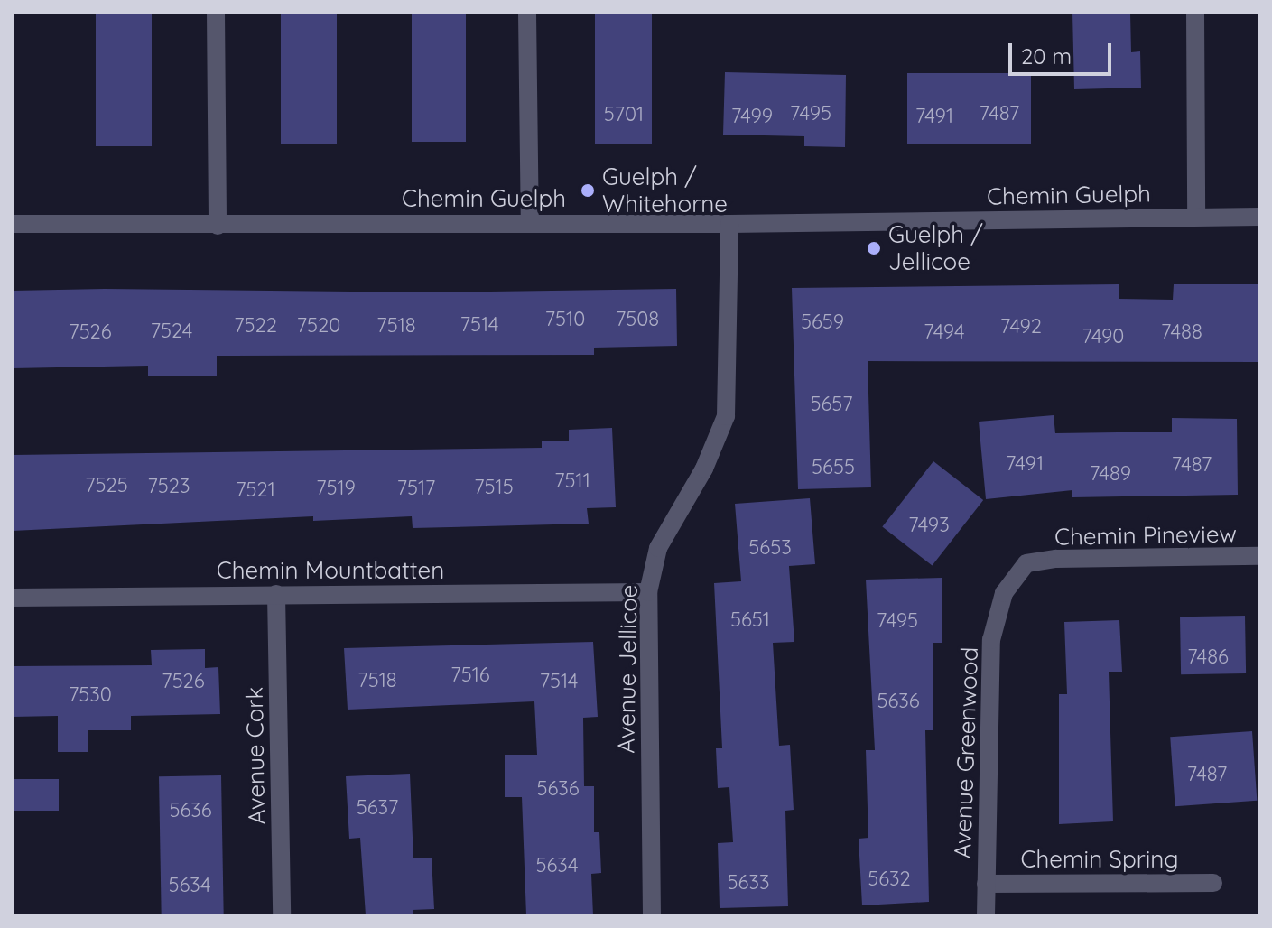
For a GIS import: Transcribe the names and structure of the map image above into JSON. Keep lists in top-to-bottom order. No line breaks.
{"streets":{"street":["Chemin Guelph","Chemin Pineview","Chemin Mountbatten","Avenue Jellicoe","Avenue Greenwood","Avenue Cork","Chemin Spring"]},"crossings":[["Chemin Guelph","Avenue Jellicoe"],["Chemin Pineview","Avenue Greenwood"],["Chemin Mountbatten","Avenue Jellicoe"],["Chemin Mountbatten","Avenue Cork"],["Avenue Greenwood","Chemin Spring"]],"places":["Guelph / Whitehorne","Guelph / Jellicoe"],"house_numbers":["7495","7487","5701","7499","7491","7510","7508","5659","7514","7522","7520","7518","7492","7524","7526","7494","7488","7490","5657","7491","7487","5655","7489","7511","7525","7523","7515","7519","7517","7521","7493","5653","5651","7495","7486","7516","7518","7526","7514","7530","5636","7487","5636","5637","5636","5634","5632","5633","5634"],"scale_bar":"20 m"}
